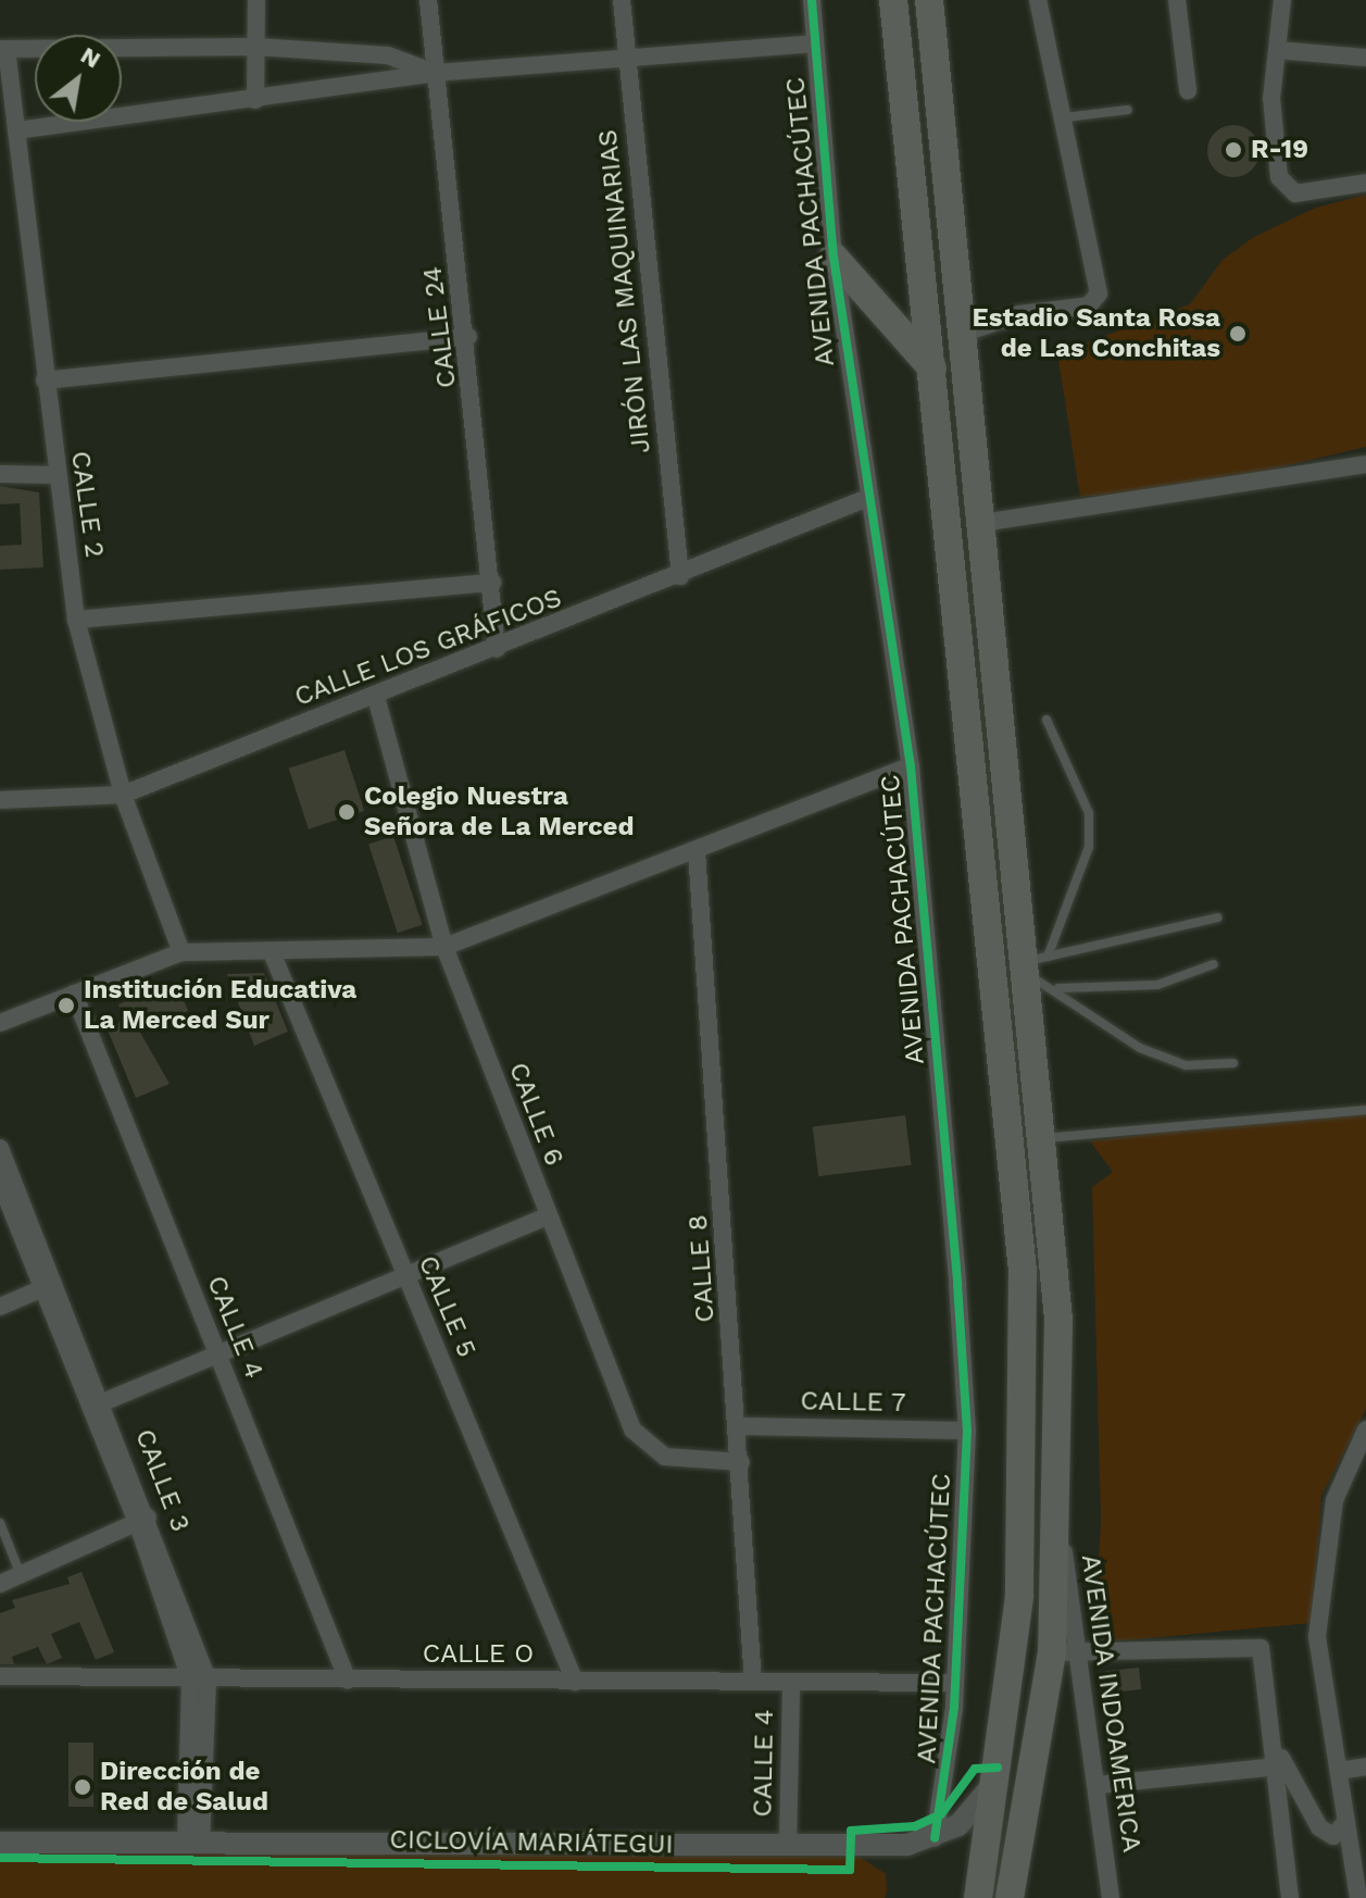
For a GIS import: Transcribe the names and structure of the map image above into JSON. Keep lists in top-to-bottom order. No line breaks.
{"streets":{"street":["AVENIDA PACHACÚTEC","JIRÓN LAS MAQUINARIAS","CALLE 24","CALLE 2","CALLE LOS GRÁFICOS","CALLE 6","CALLE 8","CALLE 5","CALLE 4","CALLE 7","CALLE 3","CALLE O","AVENIDA INDOAMERICA"],"cycle path":["CICLOVÍA MARIÁTEGUI"]},"crossings":[["AVENIDA PACHACÚTEC","CALLE LOS GRÁFICOS"],["AVENIDA PACHACÚTEC","CALLE 7"],["AVENIDA PACHACÚTEC","CALLE O"],["JIRÓN LAS MAQUINARIAS","CALLE LOS GRÁFICOS"],["CALLE 24","CALLE LOS GRÁFICOS"],["CALLE 2","CALLE LOS GRÁFICOS"],["CALLE LOS GRÁFICOS","CALLE 6"],["CALLE 6","CALLE 8"],["CALLE 8","CALLE 7"],["CALLE 8","CALLE O"],["CALLE 5","CALLE O"],["CALLE 4","CALLE O"],["CALLE 3","CALLE O"]],"places":["R-19","Estadio Santa Rosa de Las Conchitas","Colegio Nuestra Señora de La Merced","Institución Educativa La Merced Sur","Dirección de Red de Salud"],"north":"top right"}
